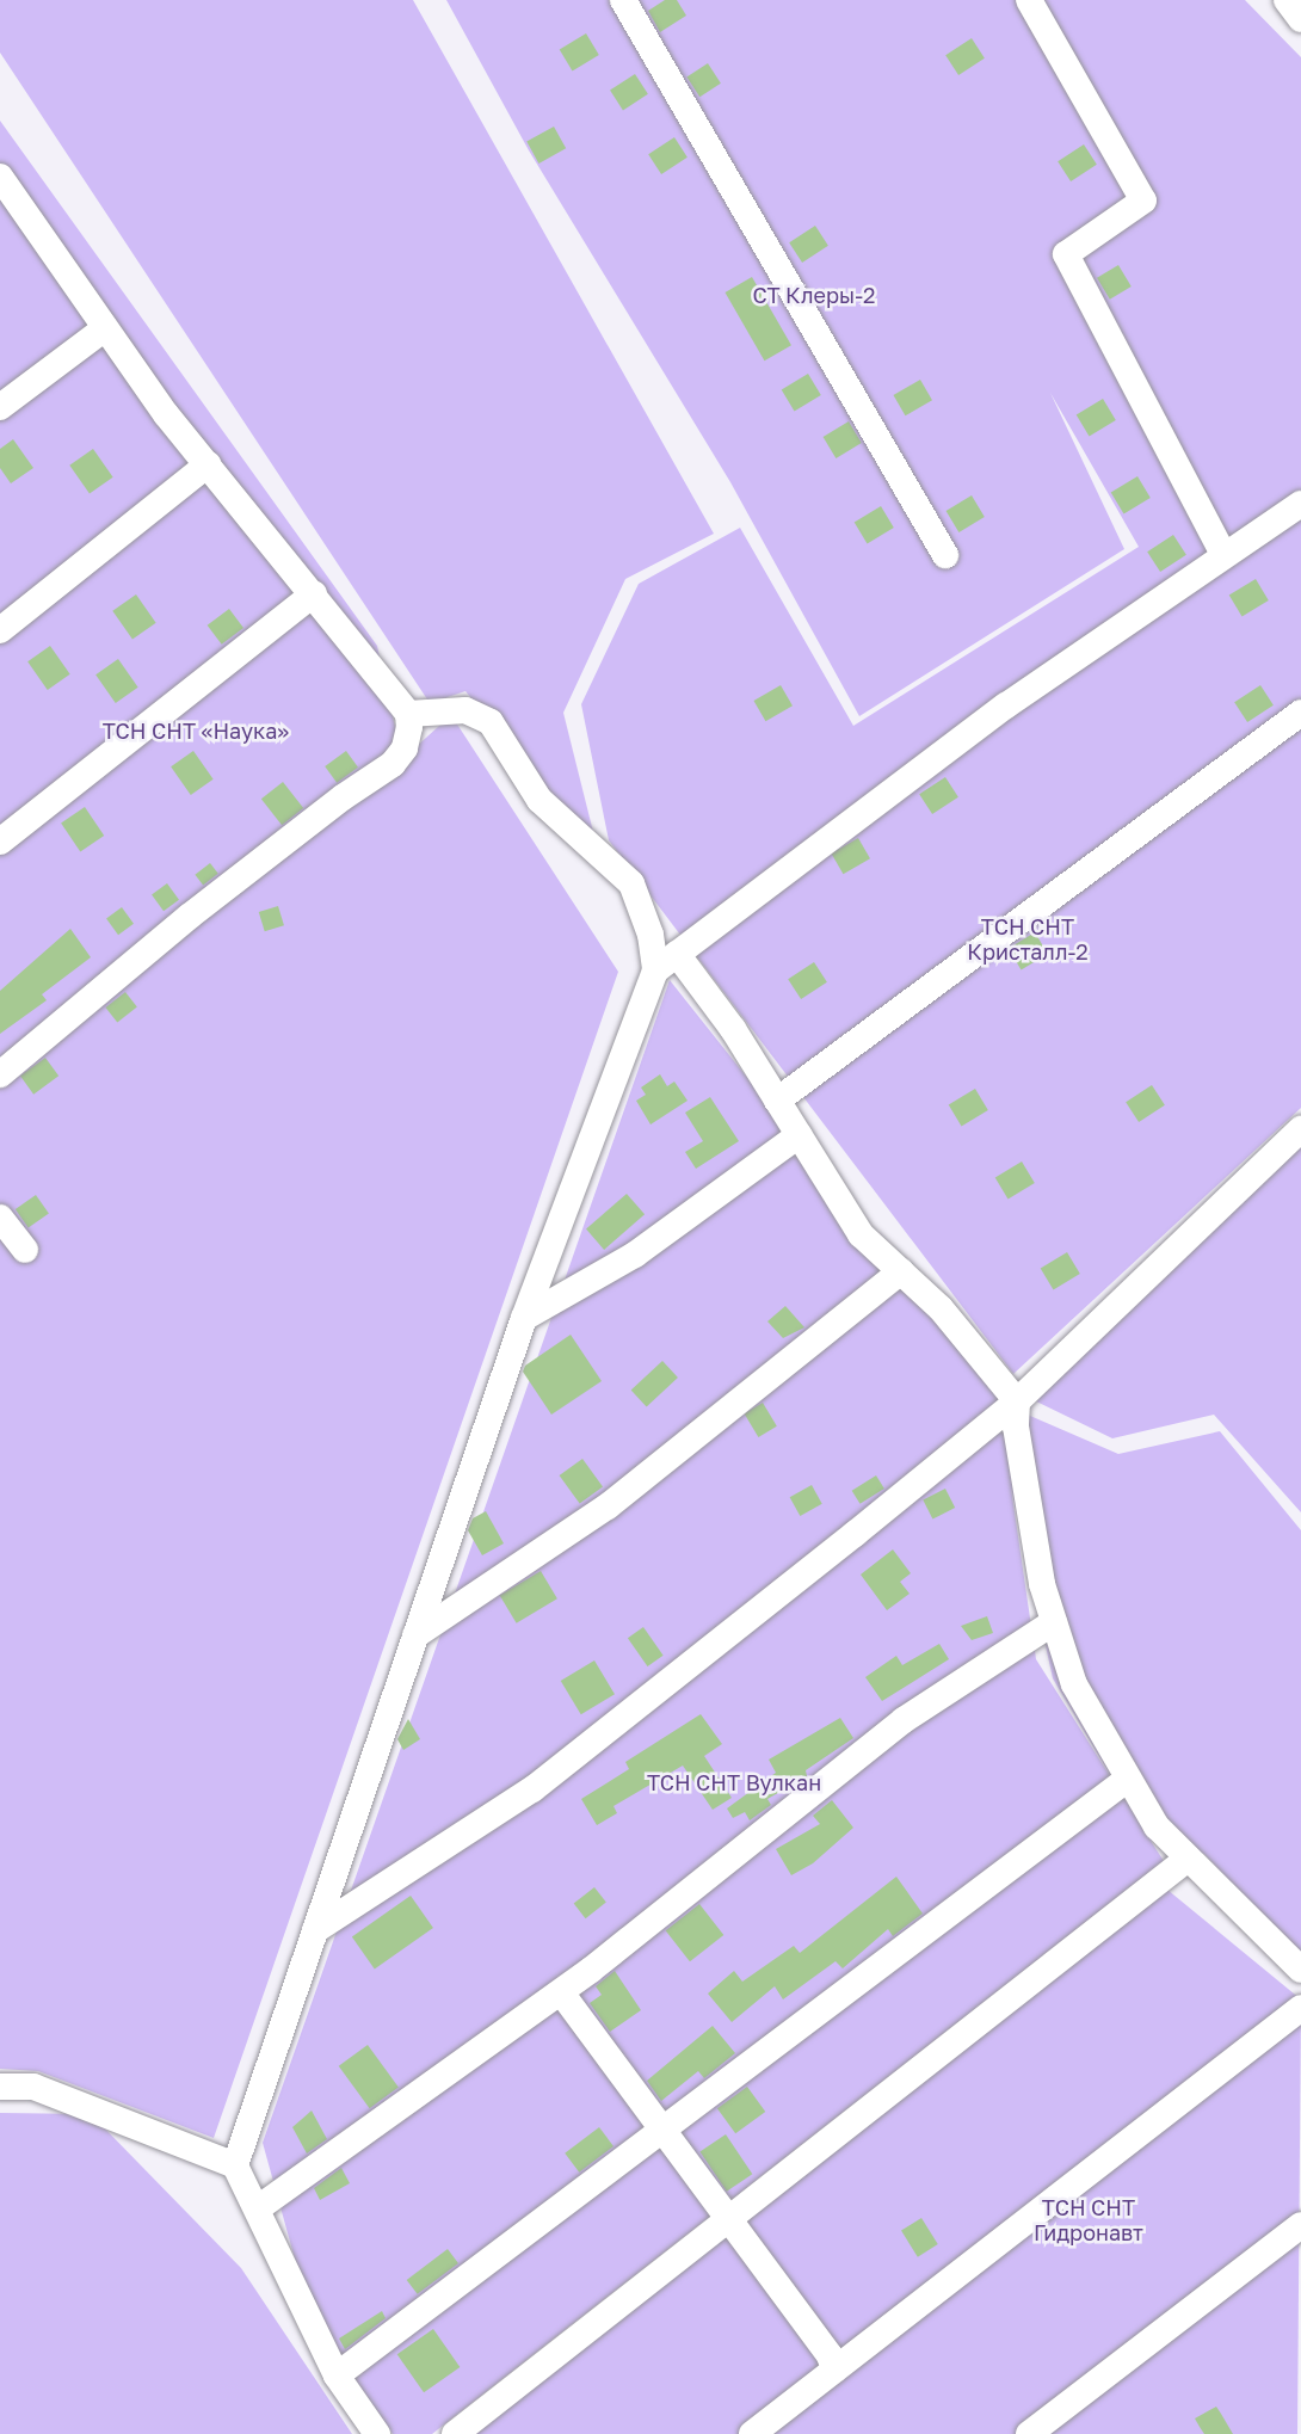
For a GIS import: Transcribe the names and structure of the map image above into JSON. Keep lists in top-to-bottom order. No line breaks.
{"parks":["СТ Клеры-2","ТСН СНТ «Наука»","ТСН СНТ Кристалл-2","ТСН СНТ Вулкан","ТСН СНТ Гидронавт"]}
